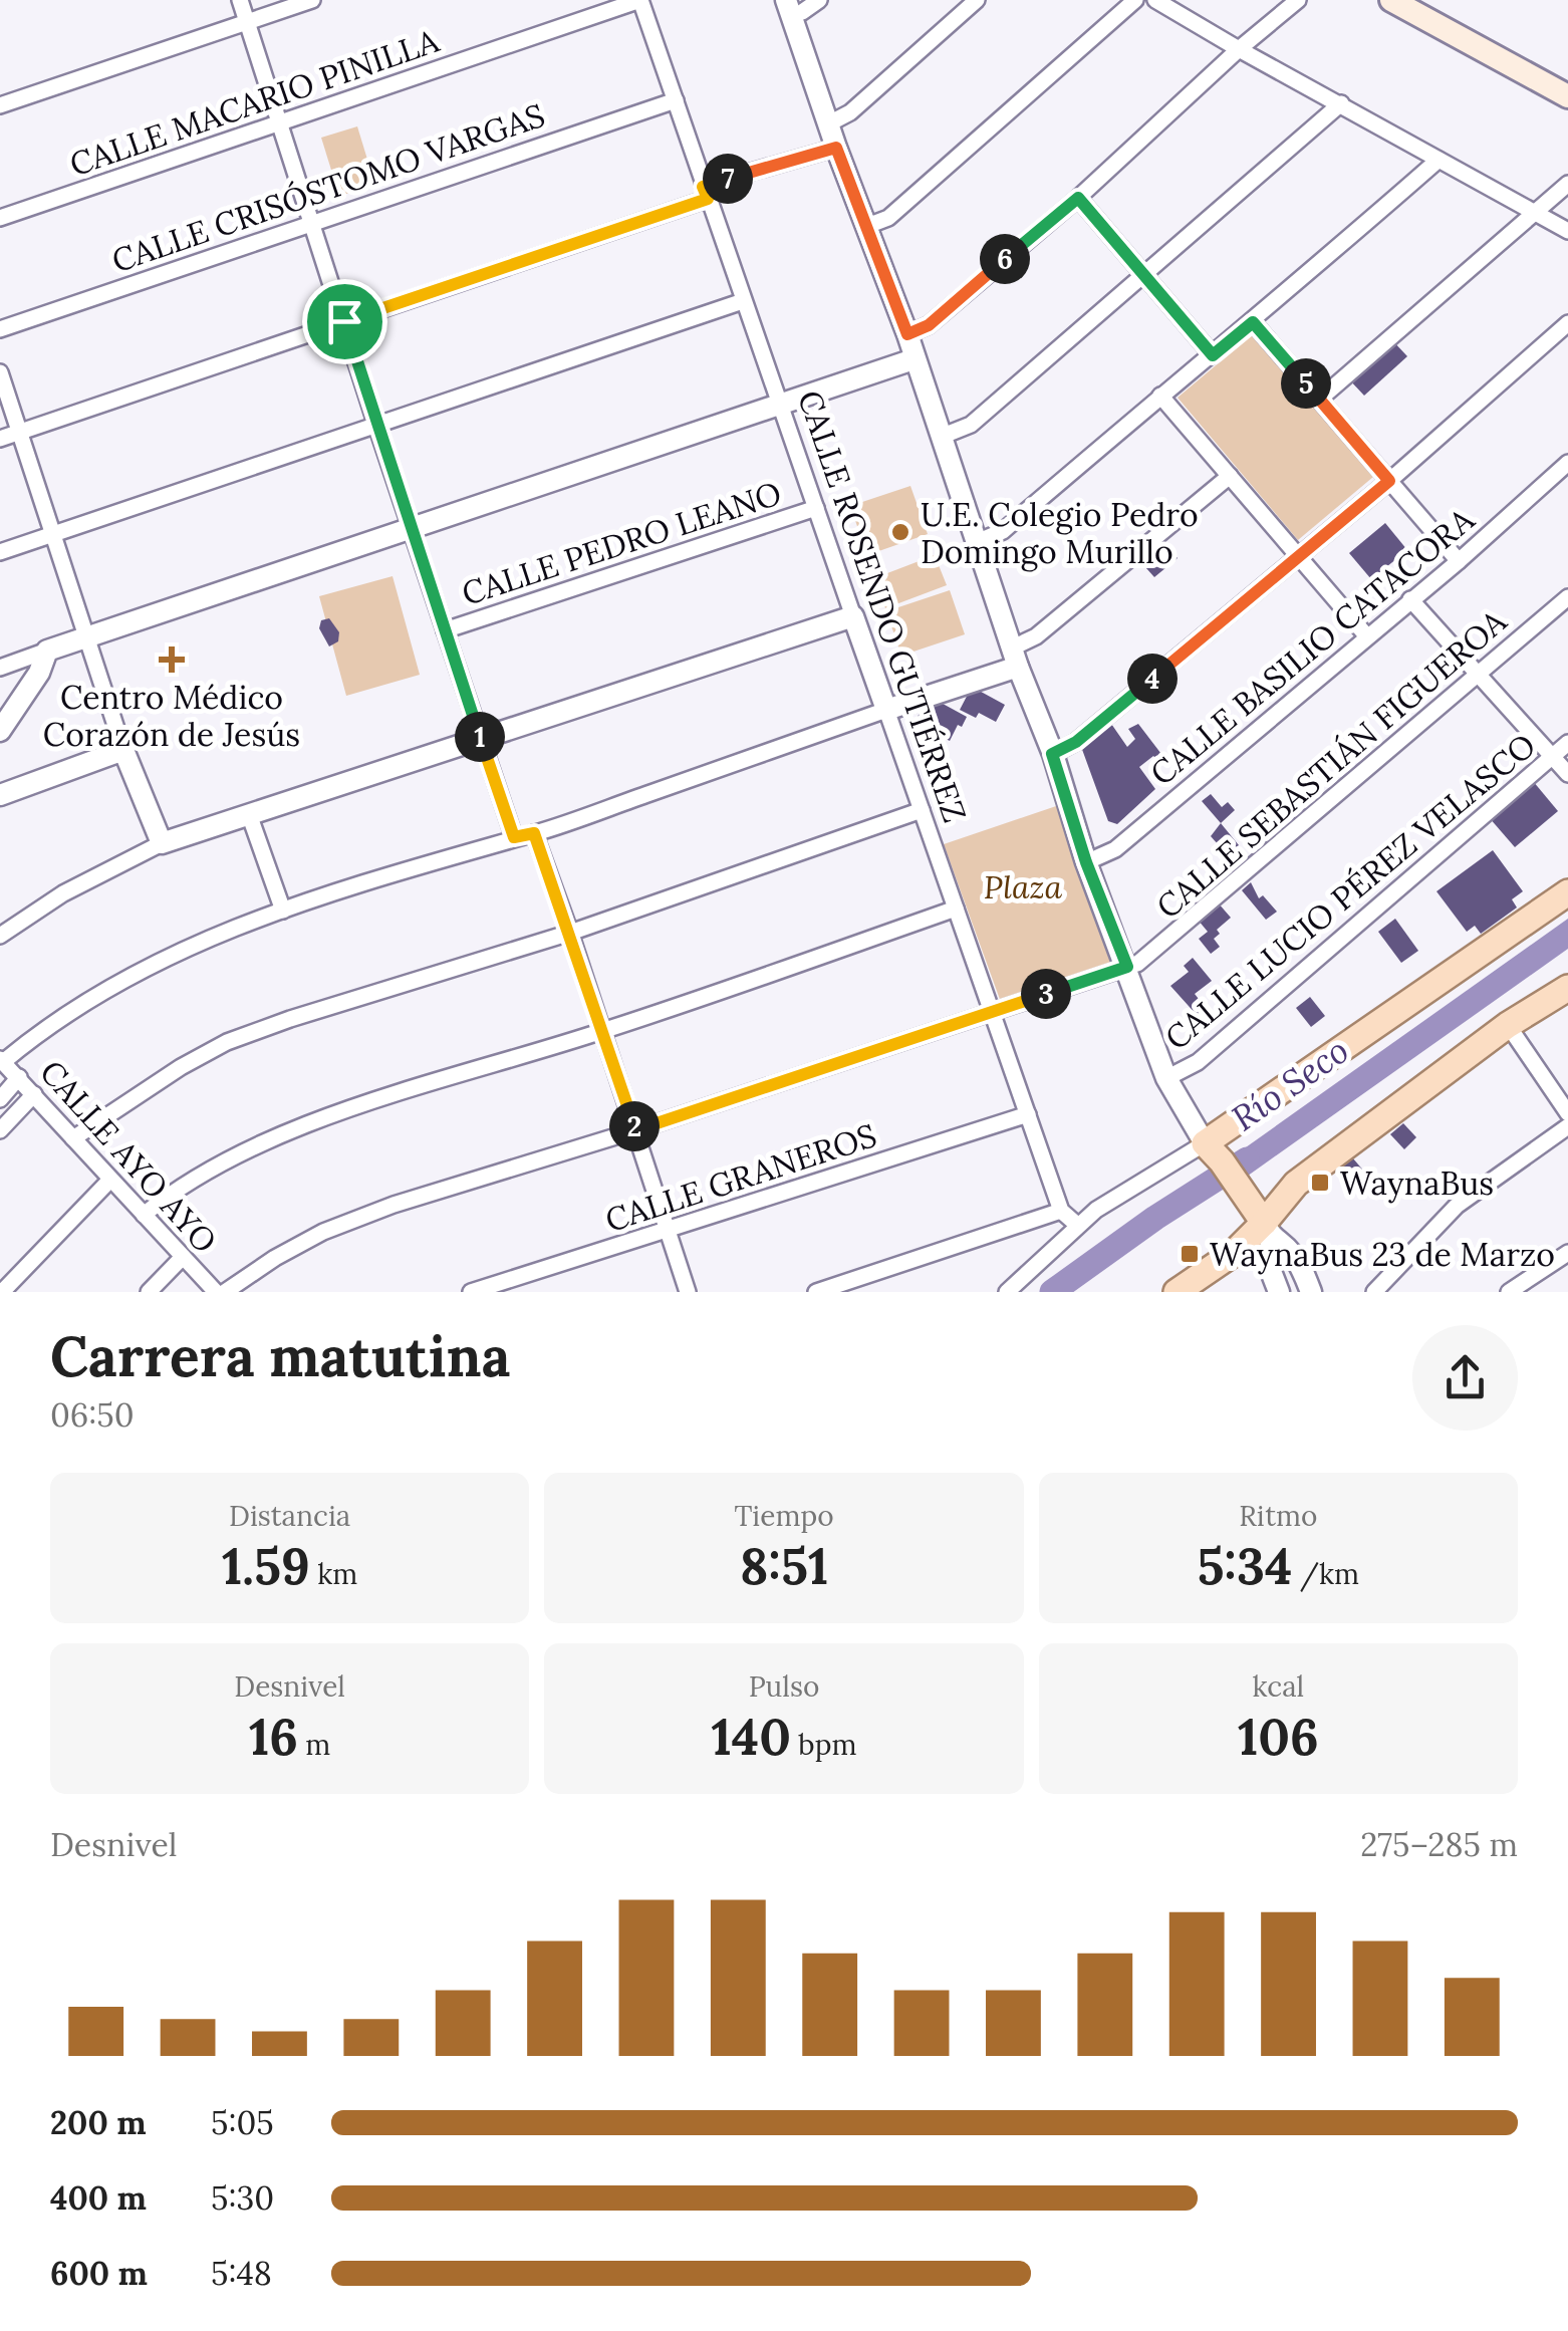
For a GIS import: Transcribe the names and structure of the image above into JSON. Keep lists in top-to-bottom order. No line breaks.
{"streets":{"street":["CALLE MACARIO PINILLA","CALLE CRISÓSTOMO VARGAS","CALLE PEDRO LEANO","CALLE ROSENDO GUTIÉRREZ","CALLE BASILIO CATACORA","CALLE SEBASTIÁN FIGUEROA","CALLE LUCIO PÉREZ VELASCO","CALLE AYO AYO","CALLE GRANEROS"]},"crossings":[["CALLE MACARIO PINILLA","CALLE ROSENDO GUTIÉRREZ"],["CALLE CRISÓSTOMO VARGAS","CALLE ROSENDO GUTIÉRREZ"],["CALLE PEDRO LEANO","CALLE ROSENDO GUTIÉRREZ"],["CALLE ROSENDO GUTIÉRREZ","CALLE SEBASTIÁN FIGUEROA"],["CALLE ROSENDO GUTIÉRREZ","CALLE GRANEROS"]],"water":["Río Seco"],"parks":["Plaza"],"places":{"other":["U.E. Colegio Pedro Domingo Murillo"],"health":["Centro Médico Corazón de Jesús"],"transit":["WaynaBus","WaynaBus 23 de Marzo"]},"page":{"pins":["7","6","5","4","1","3","2"],"heading":["Carrera matutina","06:50"],"stats":[["Distancia","1.59 km"],["Tiempo","8:51"],["Ritmo","5:34 /km"],["Desnivel","16 m"],["Pulso","140 bpm"],["kcal","106"]],"chart":["Desnivel","275–285 m"],"list":[{"name":"200 m","note":"5:05"},{"name":"400 m","note":"5:30"},{"name":"600 m","note":"5:48"}]}}
